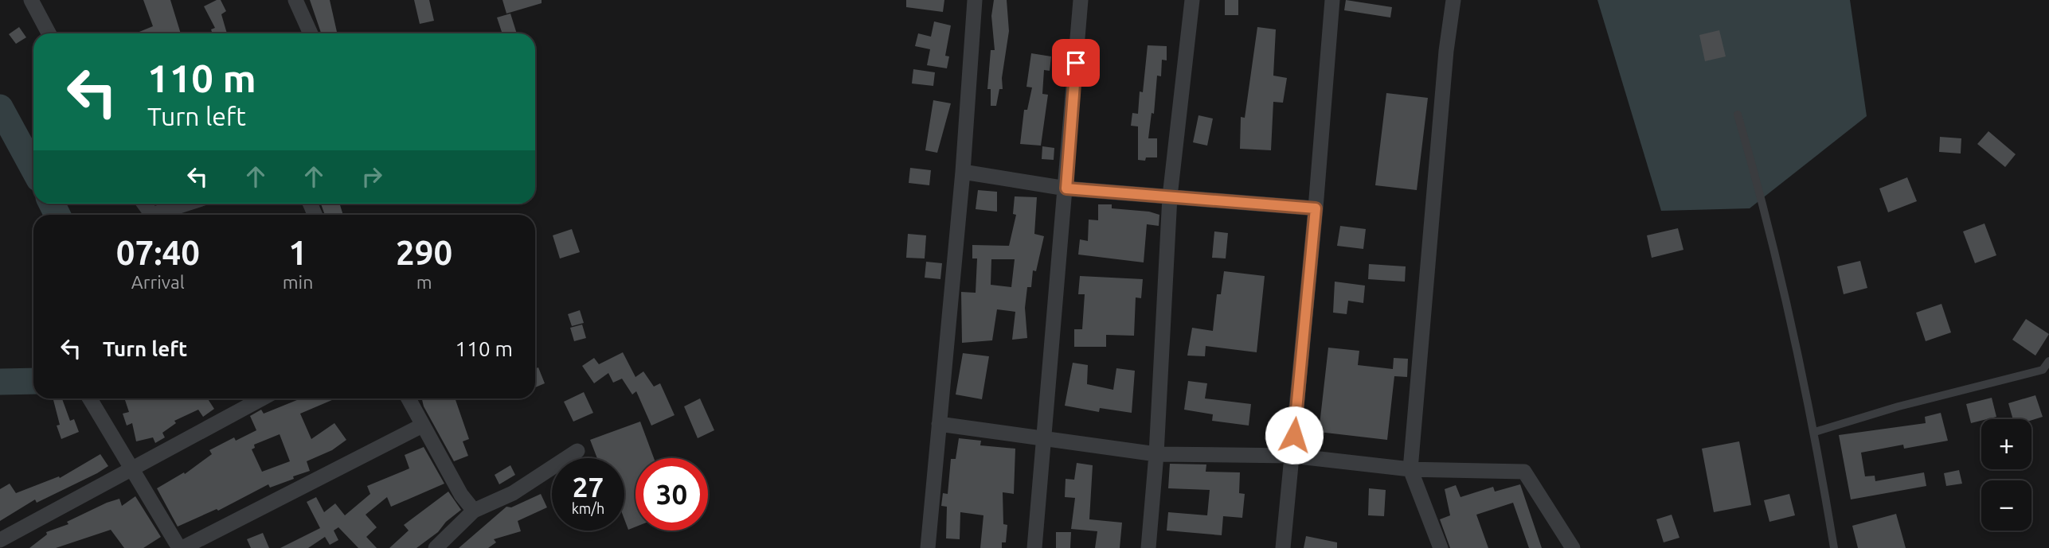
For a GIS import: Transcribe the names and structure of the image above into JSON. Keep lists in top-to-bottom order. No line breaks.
{"page":{"turn":["110 m","Turn left"],"eta":["07:40","Arrival","1","min","290","m"],"list":[{"name":"Turn left","value":"110 m"}],"map_buttons":["+","−"],"speed":"27 km/h","limit":"30"}}
